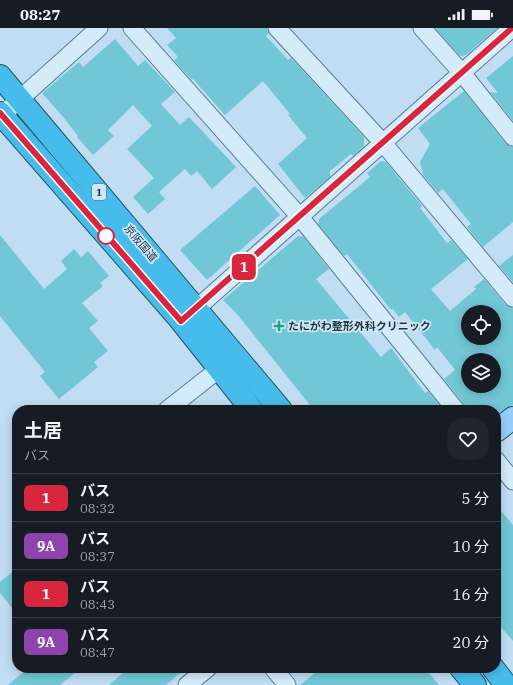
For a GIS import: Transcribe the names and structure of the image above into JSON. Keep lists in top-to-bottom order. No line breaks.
{"streets":{"highway":["1","京阪国道"]},"places":{"health":["たにがわ整形外科クリニック"]},"lines":["bus line 1"],"page":{"status":"08:27","on_map":"1","heading":["土居","バス"],"list":[{"mark":"1","name":"バス","note":"08:32","value":"5 分"},{"mark":"9A","name":"バス","note":"08:37","value":"10 分"},{"mark":"1","name":"バス","note":"08:43","value":"16 分"},{"mark":"9A","name":"バス","note":"08:47","value":"20 分"}]}}
